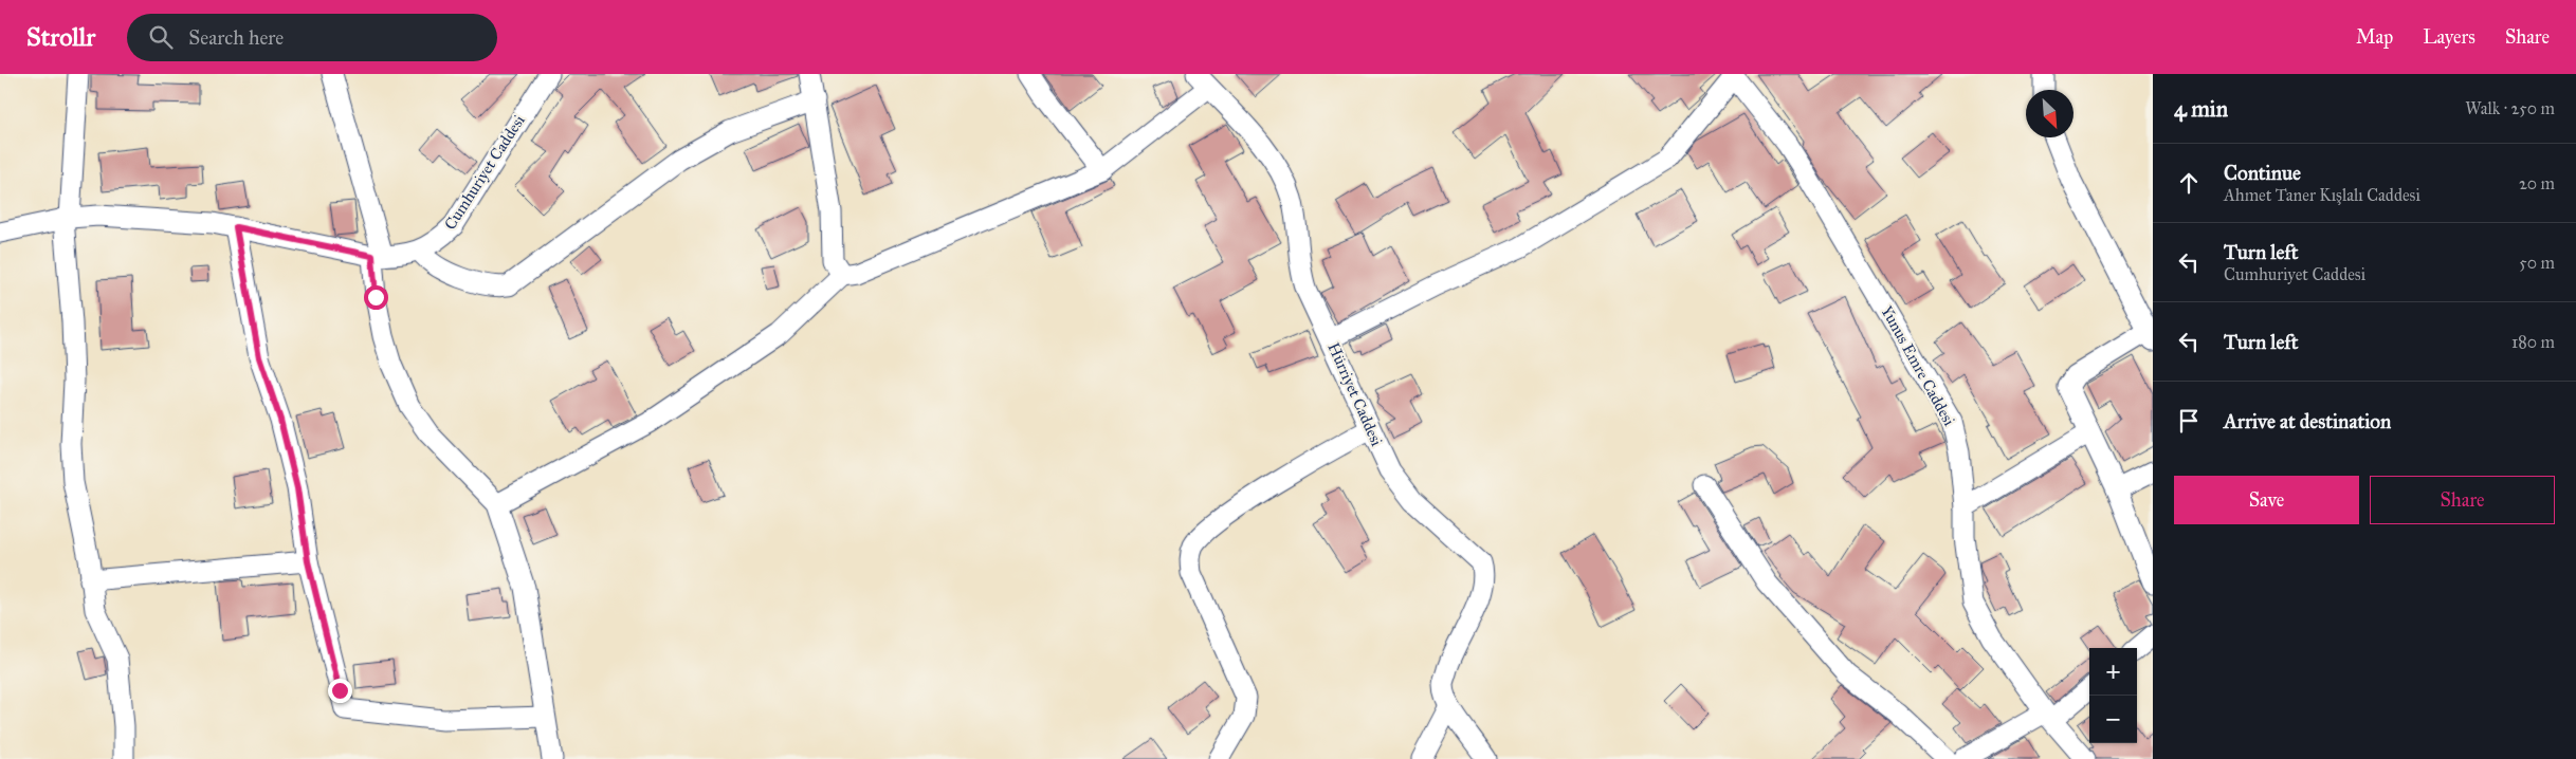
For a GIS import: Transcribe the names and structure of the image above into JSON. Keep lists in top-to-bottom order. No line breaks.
{"streets":{"street":["Cumhuriyet Caddesi","Yunus Emre Caddesi","Hürriyet Caddesi"]},"north":"bottom right","page":{"header":"Strollr","search":"Search here","nav":["Map","Layers","Share"],"heading":["4 min","Walk · 250 m"],"list":[["Continue","Ahmet Taner Kışlalı Caddesi","20 m"],["Turn left","Cumhuriyet Caddesi","50 m"],["Turn left","180 m"],"Arrive at destination"],"buttons":["Save","Share"],"map_buttons":["+","−"]}}
